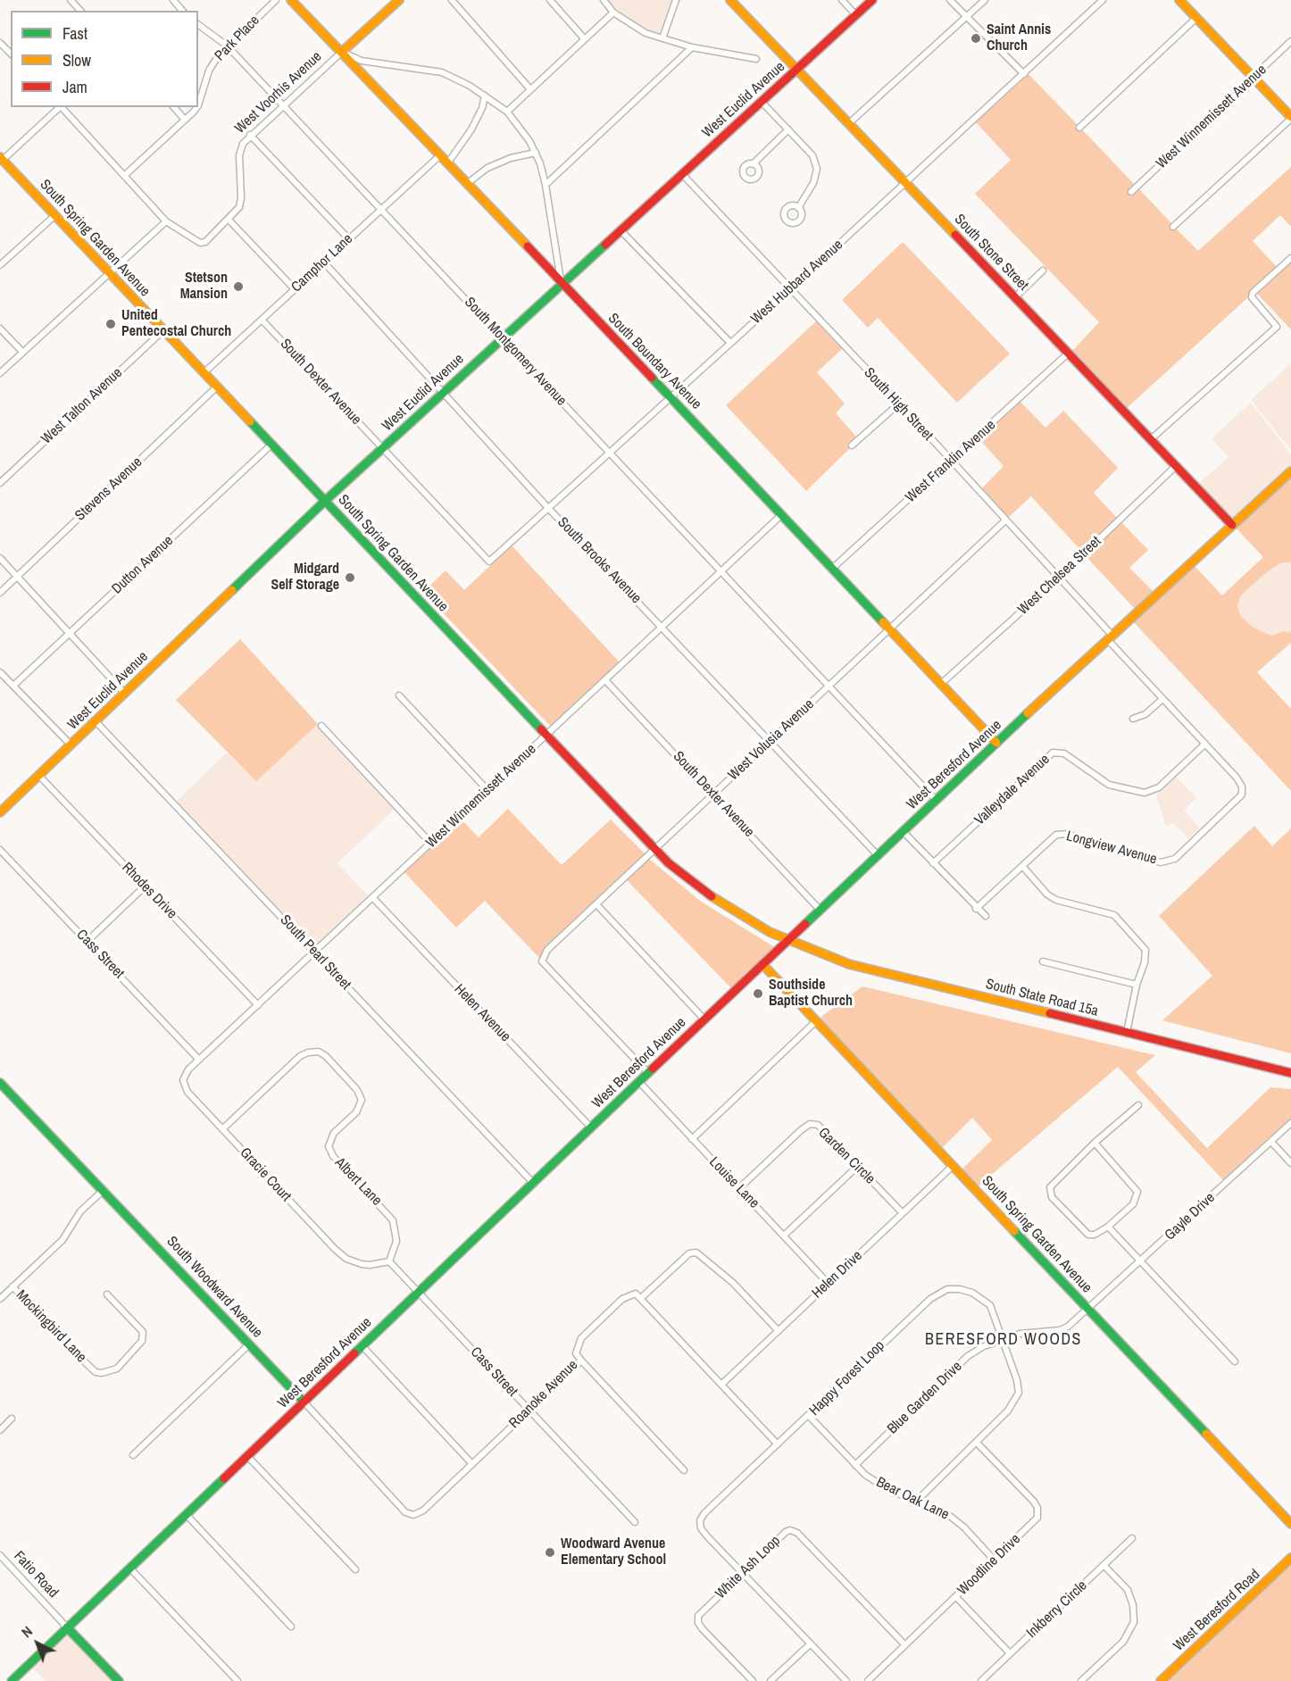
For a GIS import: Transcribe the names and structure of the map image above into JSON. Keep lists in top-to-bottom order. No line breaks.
{"streets":{"main road":["West Voorhis Avenue","West Euclid Avenue","South Spring Garden Avenue","South Stone Street","South Boundary Avenue","West Beresford Avenue","South State Road 15a","South Woodward Avenue","Fatio Road","West Beresford Road"],"street":["Park Place","West Winnemissett Avenue","Camphor Lane","West Hubbard Avenue","South Montgomery Avenue","South Dexter Avenue","South High Street","West Talton Avenue","West Franklin Avenue","Stevens Avenue","South Brooks Avenue","Dutton Avenue","West Chelsea Street","West Volusia Avenue","Valleydale Avenue","Longview Avenue","Rhodes Drive","South Pearl Street","Cass Street","Helen Avenue","Garden Circle","Gracie Court","Albert Lane","Louise Lane","Gayle Drive","Helen Drive","Mockingbird Lane","Happy Forest Loop","Roanoke Avenue","Blue Garden Drive","Bear Oak Lane","Woodline Drive","White Ash Loop","Inkberry Circle"]},"crossings":[["Park Place","South Montgomery Avenue"],["West Voorhis Avenue","South Montgomery Avenue"],["West Voorhis Avenue","South Boundary Avenue"],["West Euclid Avenue","South Spring Garden Avenue"],["West Euclid Avenue","South Stone Street"],["West Euclid Avenue","South Montgomery Avenue"],["West Euclid Avenue","South Boundary Avenue"],["West Euclid Avenue","South Dexter Avenue"],["West Euclid Avenue","South High Street"],["West Euclid Avenue","South Brooks Avenue"],["West Euclid Avenue","Rhodes Drive"],["West Euclid Avenue","South Pearl Street"],["West Winnemissett Avenue","South Spring Garden Avenue"],["West Winnemissett Avenue","South Montgomery Avenue"],["West Winnemissett Avenue","South Boundary Avenue"],["West Winnemissett Avenue","South Dexter Avenue"],["West Winnemissett Avenue","South Brooks Avenue"],["West Winnemissett Avenue","Rhodes Drive"],["West Winnemissett Avenue","South Pearl Street"],["West Winnemissett Avenue","Cass Street"],["West Winnemissett Avenue","Helen Avenue"],["West Winnemissett Avenue","Gracie Court"],["South Spring Garden Avenue","Camphor Lane"],["South Spring Garden Avenue","West Talton Avenue"],["South Spring Garden Avenue","Stevens Avenue"],["South Spring Garden Avenue","Dutton Avenue"],["South Spring Garden Avenue","West Volusia Avenue"],["South Spring Garden Avenue","West Beresford Avenue"],["South Spring Garden Avenue","South State Road 15a"],["South Spring Garden Avenue","Gayle Drive"],["South Spring Garden Avenue","Helen Drive"],["South Spring Garden Avenue","Blue Garden Drive"],["South Stone Street","West Hubbard Avenue"],["South Stone Street","West Franklin Avenue"],["South Stone Street","West Chelsea Street"],["South Stone Street","West Beresford Avenue"],["Camphor Lane","South Montgomery Avenue"],["Camphor Lane","South Boundary Avenue"],["Camphor Lane","South Dexter Avenue"],["Camphor Lane","South Brooks Avenue"],["West Hubbard Avenue","South Montgomery Avenue"],["West Hubbard Avenue","South Boundary Avenue"],["West Hubbard Avenue","South Dexter Avenue"],["West Hubbard Avenue","South High Street"],["West Hubbard Avenue","South Brooks Avenue"],["South Montgomery Avenue","West Volusia Avenue"],["South Montgomery Avenue","West Beresford Avenue"],["South Boundary Avenue","West Franklin Avenue"],["South Boundary Avenue","West Chelsea Street"],["South Boundary Avenue","West Volusia Avenue"],["South Boundary Avenue","West Beresford Avenue"],["South Dexter Avenue","West Volusia Avenue"],["South Dexter Avenue","West Beresford Avenue"],["South High Street","West Franklin Avenue"],["South High Street","West Chelsea Street"],["South High Street","West Volusia Avenue"],["South High Street","West Beresford Avenue"],["South High Street","Valleydale Avenue"],["South High Street","Longview Avenue"],["South Brooks Avenue","West Volusia Avenue"],["South Brooks Avenue","West Beresford Avenue"],["West Volusia Avenue","West Beresford Avenue"],["West Beresford Avenue","South Pearl Street"],["West Beresford Avenue","Cass Street"],["West Beresford Avenue","South State Road 15a"],["West Beresford Avenue","Helen Avenue"],["West Beresford Avenue","Louise Lane"],["West Beresford Avenue","South Woodward Avenue"],["West Beresford Avenue","Fatio Road"],["Cass Street","Roanoke Avenue"],["Garden Circle","Louise Lane"],["Garden Circle","Helen Drive"],["Gracie Court","Albert Lane"],["Louise Lane","Helen Drive"],["Gayle Drive","Blue Garden Drive"],["South Woodward Avenue","Roanoke Avenue"],["Happy Forest Loop","Blue Garden Drive"],["Happy Forest Loop","Bear Oak Lane"],["Happy Forest Loop","Woodline Drive"],["Happy Forest Loop","White Ash Loop"],["Blue Garden Drive","Bear Oak Lane"],["Bear Oak Lane","Woodline Drive"],["Woodline Drive","White Ash Loop"]],"districts":["BERESFORD WOODS"],"places":["Saint Annis Church","Stetson Mansion","United Pentecostal Church","Midgard Self Storage","Southside Baptist Church","Woodward Avenue Elementary School"],"legend":["Fast","Slow","Jam"],"north":"top left"}
